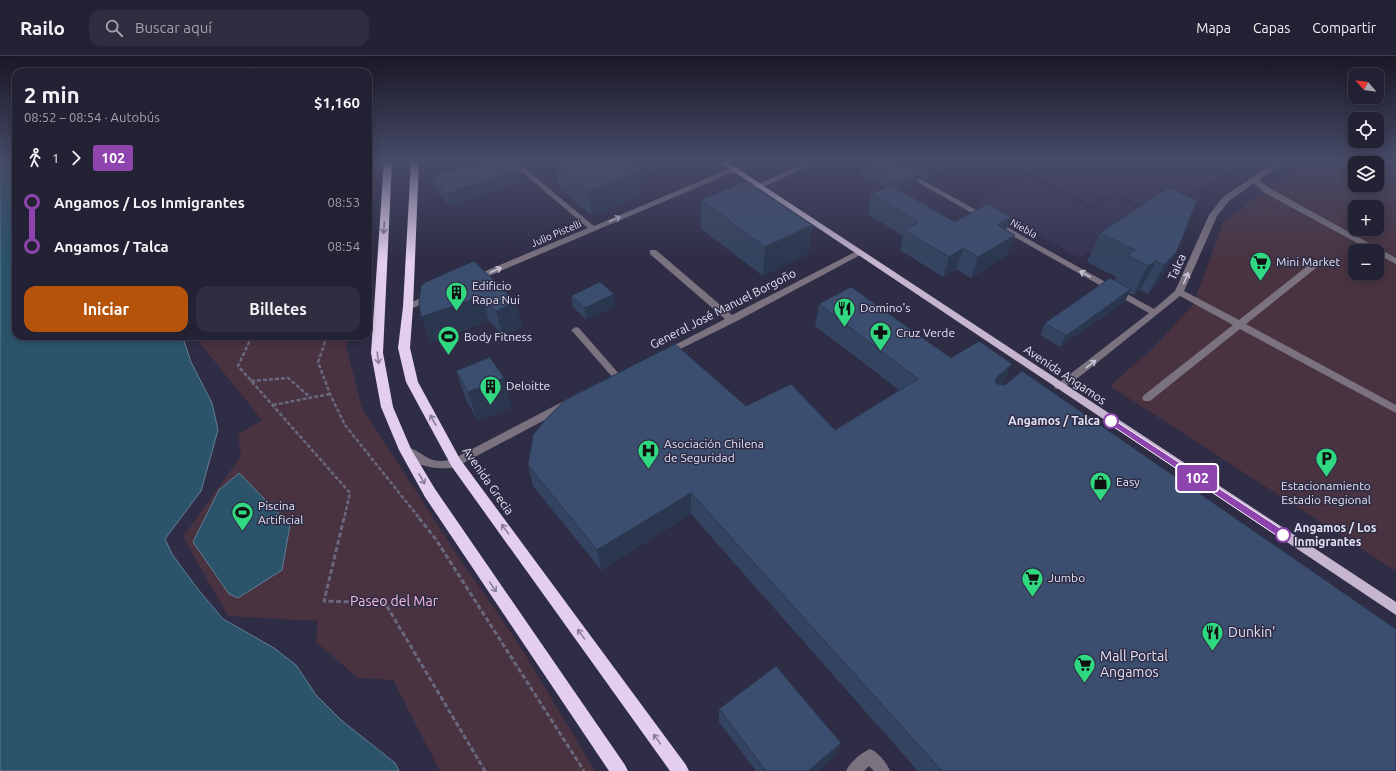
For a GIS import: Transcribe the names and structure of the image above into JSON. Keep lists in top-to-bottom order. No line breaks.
{"streets":{"highway":["Avenida Grecia"],"main road":["Avenida Angamos"],"street":["Niebla","Julio Pistelli","Talca","General José Manuel Borgoño"]},"crossings":[["Niebla","Talca"],["Talca","Avenida Angamos"],["General José Manuel Borgoño","Avenida Angamos"]],"one_way":["Niebla","Julio Pistelli"],"parks":["Paseo del Mar"],"places":{"supermarket":["Mini Market","Jumbo","Mall Portal Angamos"],"building":["Edificio Rapa Nui","Deloitte"],"restaurant":["Domino's","Dunkin'"],"pharmacy":["Cruz Verde"],"sports":["Body Fitness","Piscina Artificial"],"other":["Angamos / Talca","Angamos / Los Inmigrantes"],"hospital":["Asociación Chilena de Seguridad"],"parking":["Estacionamiento Estadio Regional"],"shop":["Easy"]},"lines":["bus line 102"],"north":"top left","page":{"header":"Railo","search":"Buscar aquí","nav":["Mapa","Capas","Compartir"],"on_map":"102","map_buttons":["+","−"],"heading":["2 min","08:52 – 08:54 · Autobús","$1,160"],"legs":["1","102"],"list":[{"name":"Angamos / Los Inmigrantes","value":"08:53"},{"name":"Angamos / Talca","value":"08:54"}],"buttons":["Iniciar","Billetes"]}}
